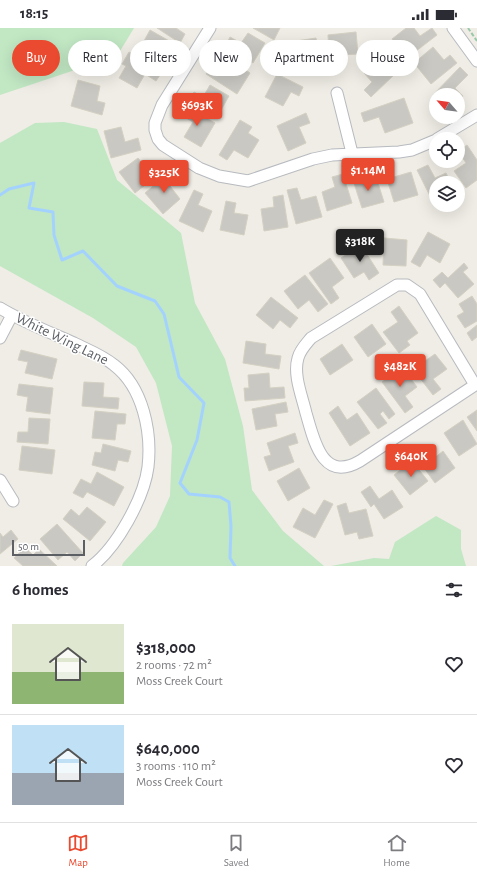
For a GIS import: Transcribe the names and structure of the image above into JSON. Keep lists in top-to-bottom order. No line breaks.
{"streets":{"street":["White Wing Lane"]},"scale_bar":"50 m","north":"top left","page":{"status":"18:15","chip":["Buy","Rent","Filters","New","Apartment","House"],"price":["$693K","$1.14M","$325K","$318K","$482K","$640K"],"scale":"50 m","heading":"6 homes","list":[{"name":"$318,000","note":"2 rooms · 72 m² · Moss Creek Court"},{"name":"$640,000","note":"3 rooms · 110 m² · Moss Creek Court"}],"tabs":["Map","Saved","Home"]}}
